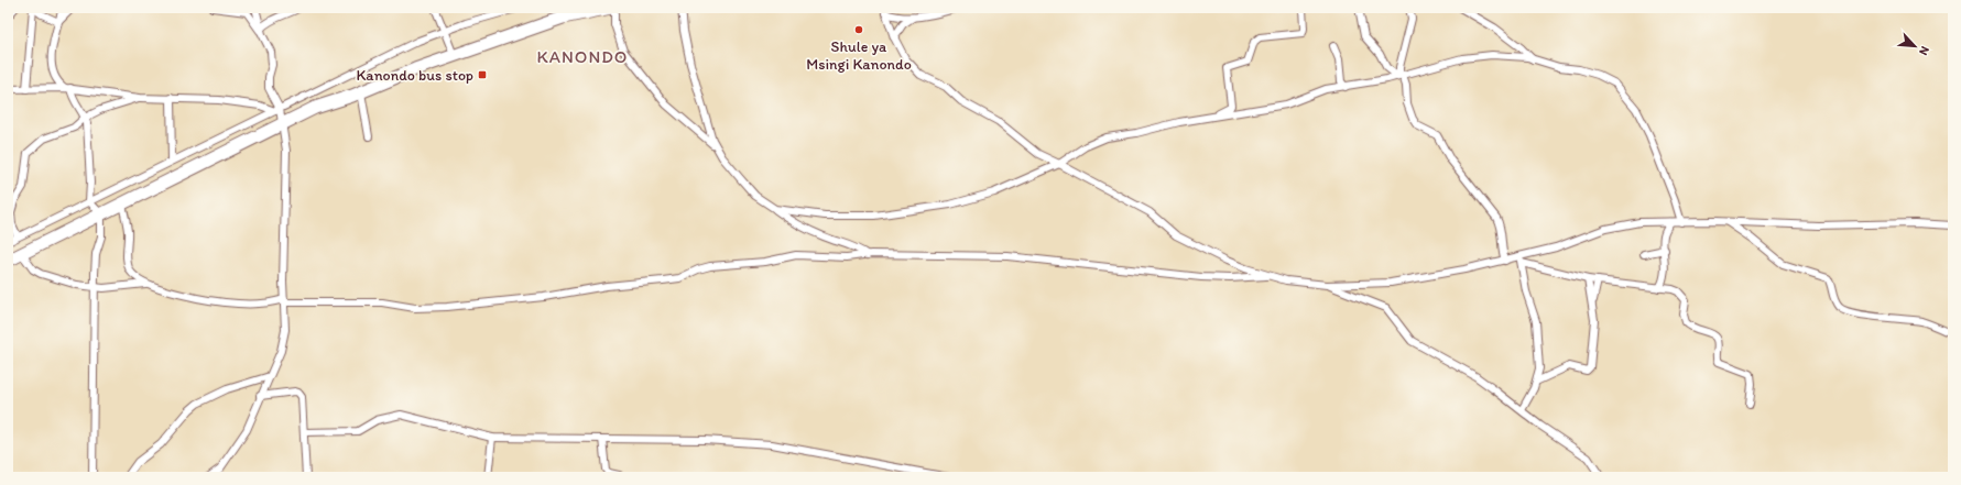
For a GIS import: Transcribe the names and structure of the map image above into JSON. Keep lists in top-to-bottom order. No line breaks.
{"districts":["KANONDO"],"places":{"other":["Shule ya Msingi Kanondo"],"transit":["Kanondo bus stop"]},"north":"bottom right"}
